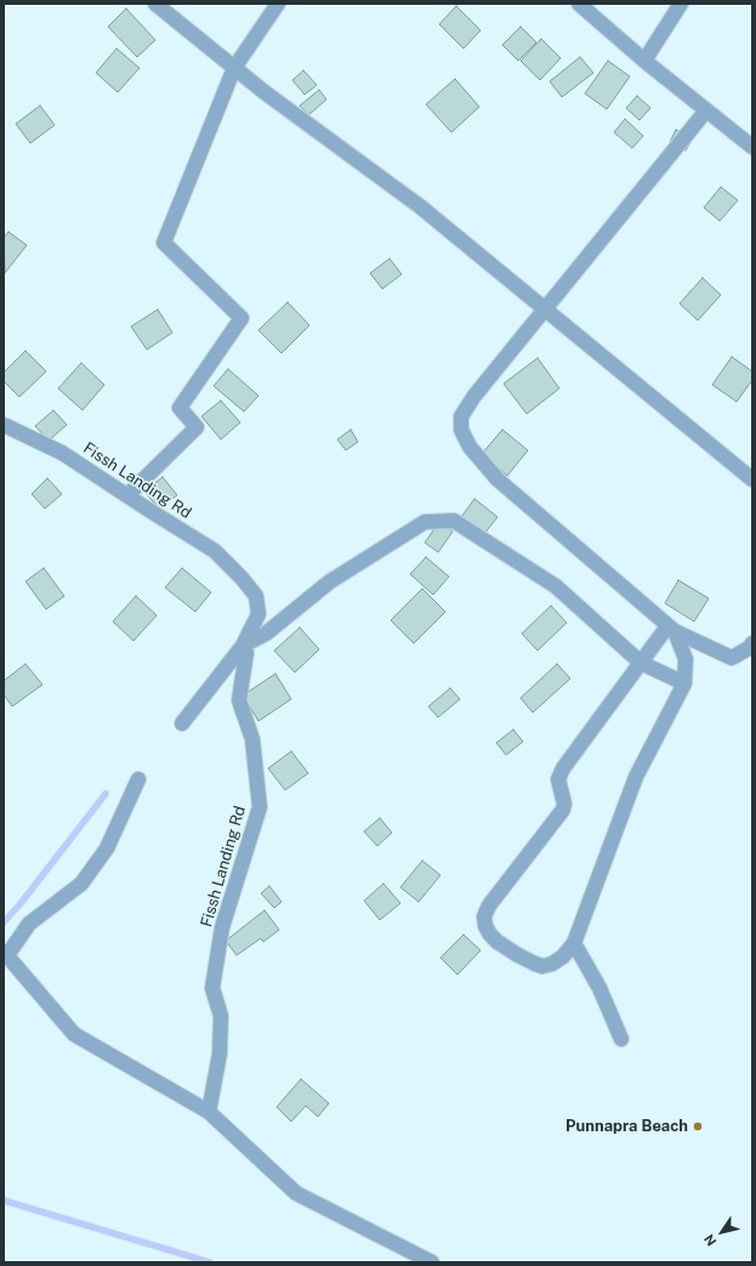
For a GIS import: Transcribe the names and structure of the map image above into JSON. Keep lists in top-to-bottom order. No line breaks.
{"streets":{"street":["Fissh Landing Rd"]},"places":["Punnapra Beach"],"north":"bottom left"}
